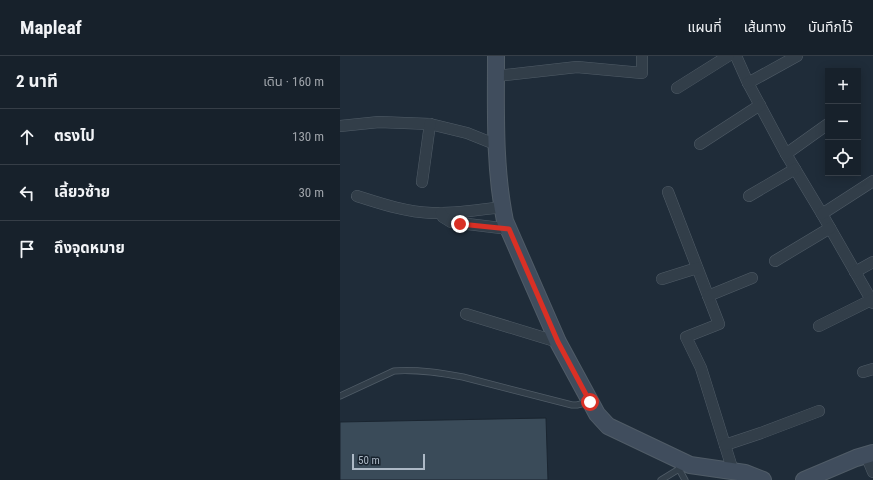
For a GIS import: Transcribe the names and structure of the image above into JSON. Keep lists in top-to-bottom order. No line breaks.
{"scale_bar":"50 m","page":{"header":"Mapleaf","nav":["แผนที่","เส้นทาง","บันทึกไว้"],"heading":["2 นาที","เดิน · 160 m"],"map_buttons":["+","−"],"list":[["ตรงไป","130 m"],["เลี้ยวซ้าย","30 m"],"ถึงจุดหมาย"],"scale":"50 m"}}
